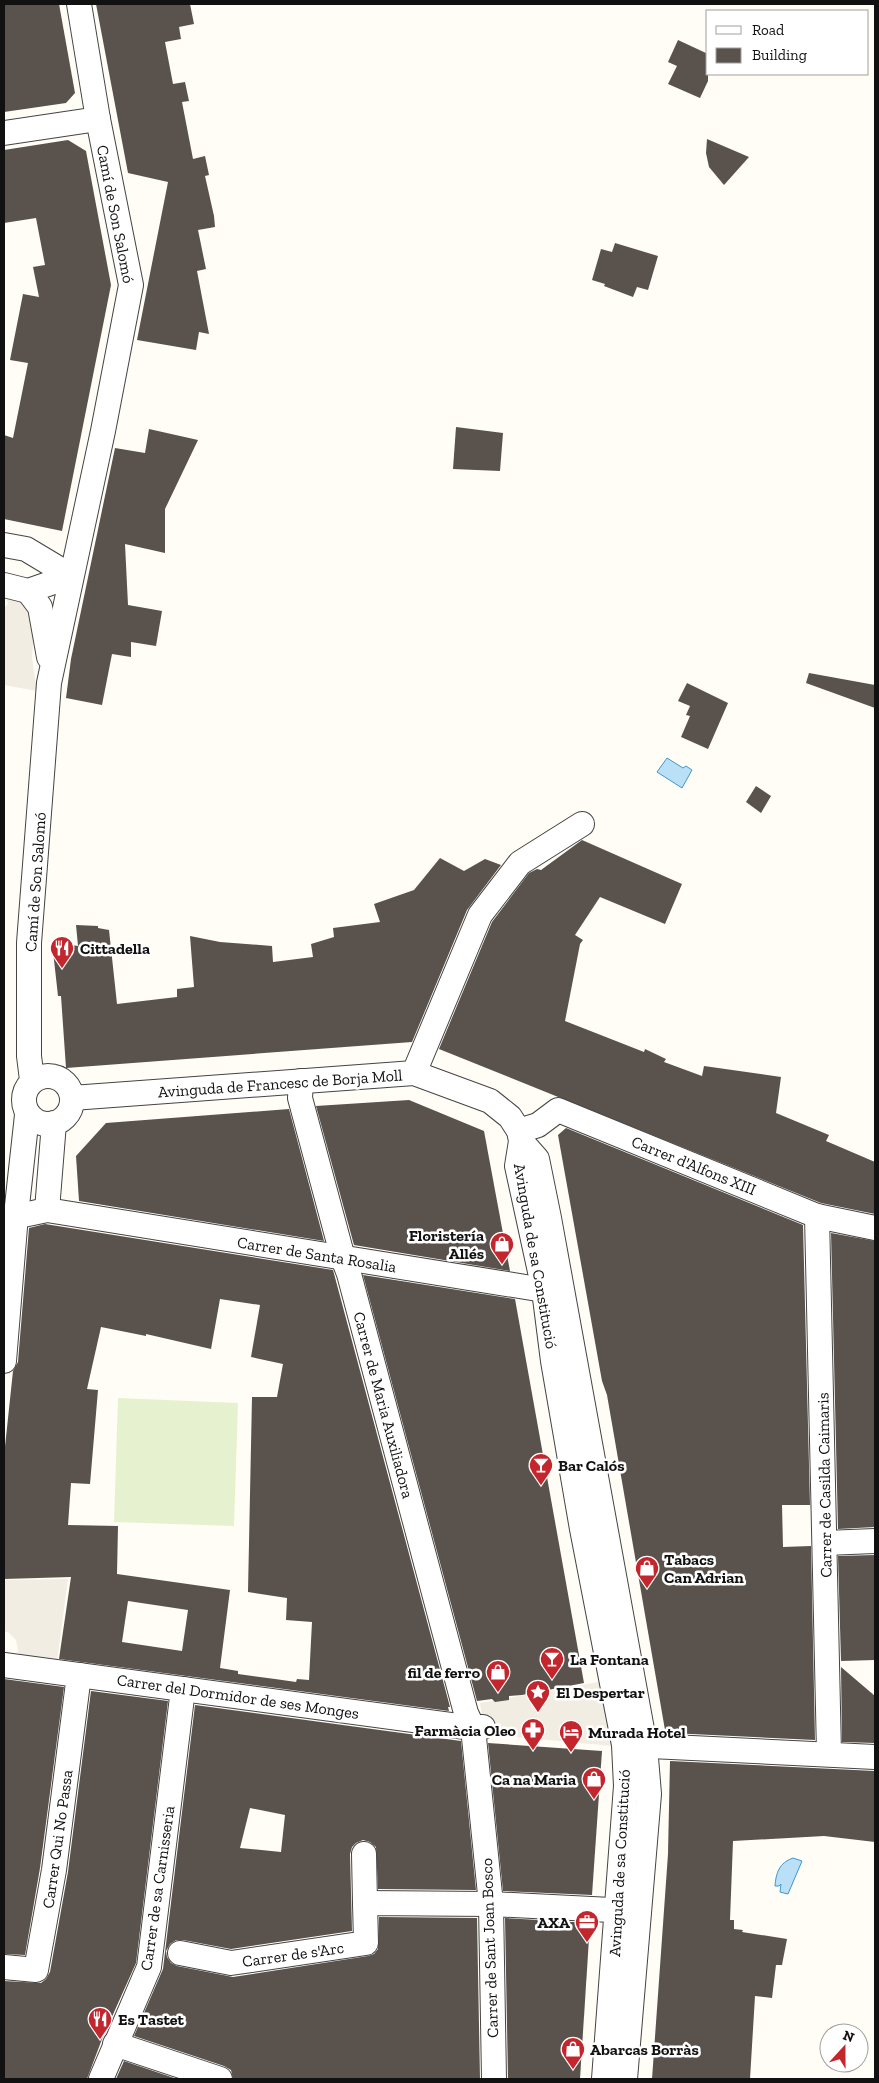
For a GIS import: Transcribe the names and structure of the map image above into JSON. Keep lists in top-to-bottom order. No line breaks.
{"streets":{"street":["Camí de Son Salomó","Avinguda de Francesc de Borja Moll","Carrer d'Alfons XIII","Carrer de Santa Rosalia","Avinguda de sa Constitució","Carrer de Maria Auxiliadora","Carrer de Casilda Caimaris","Carrer del Dormidor de ses Monges","Carrer Qui No Passa","Carrer de sa Carnisseria","Carrer de Sant Joan Bosco","Carrer de s'Arc"]},"crossings":[["Camí de Son Salomó","Avinguda de Francesc de Borja Moll"],["Avinguda de Francesc de Borja Moll","Carrer d'Alfons XIII"],["Avinguda de Francesc de Borja Moll","Avinguda de sa Constitució"],["Avinguda de Francesc de Borja Moll","Carrer de Maria Auxiliadora"],["Carrer d'Alfons XIII","Avinguda de sa Constitució"],["Carrer d'Alfons XIII","Carrer de Casilda Caimaris"],["Carrer de Santa Rosalia","Avinguda de sa Constitució"],["Carrer de Santa Rosalia","Carrer de Maria Auxiliadora"],["Carrer de Maria Auxiliadora","Carrer del Dormidor de ses Monges"],["Carrer de Maria Auxiliadora","Carrer de Sant Joan Bosco"],["Carrer del Dormidor de ses Monges","Carrer Qui No Passa"],["Carrer del Dormidor de ses Monges","Carrer de sa Carnisseria"],["Carrer del Dormidor de ses Monges","Carrer de Sant Joan Bosco"],["Carrer de sa Carnisseria","Carrer de s'Arc"]],"places":{"restaurant":["Cittadella","Es Tastet"],"shop":["Floristería Allés","Tabacs Can Adrian","fil de ferro","Ca na Maria","Abarcas Borràs"],"bar":["Bar Calós","La Fontana"],"place":["El Despertar"],"pharmacy":["Farmàcia Oleo"],"hotel":["Murada Hotel"],"office":["AXA"]},"legend":["Road","Building"],"north":"top"}
